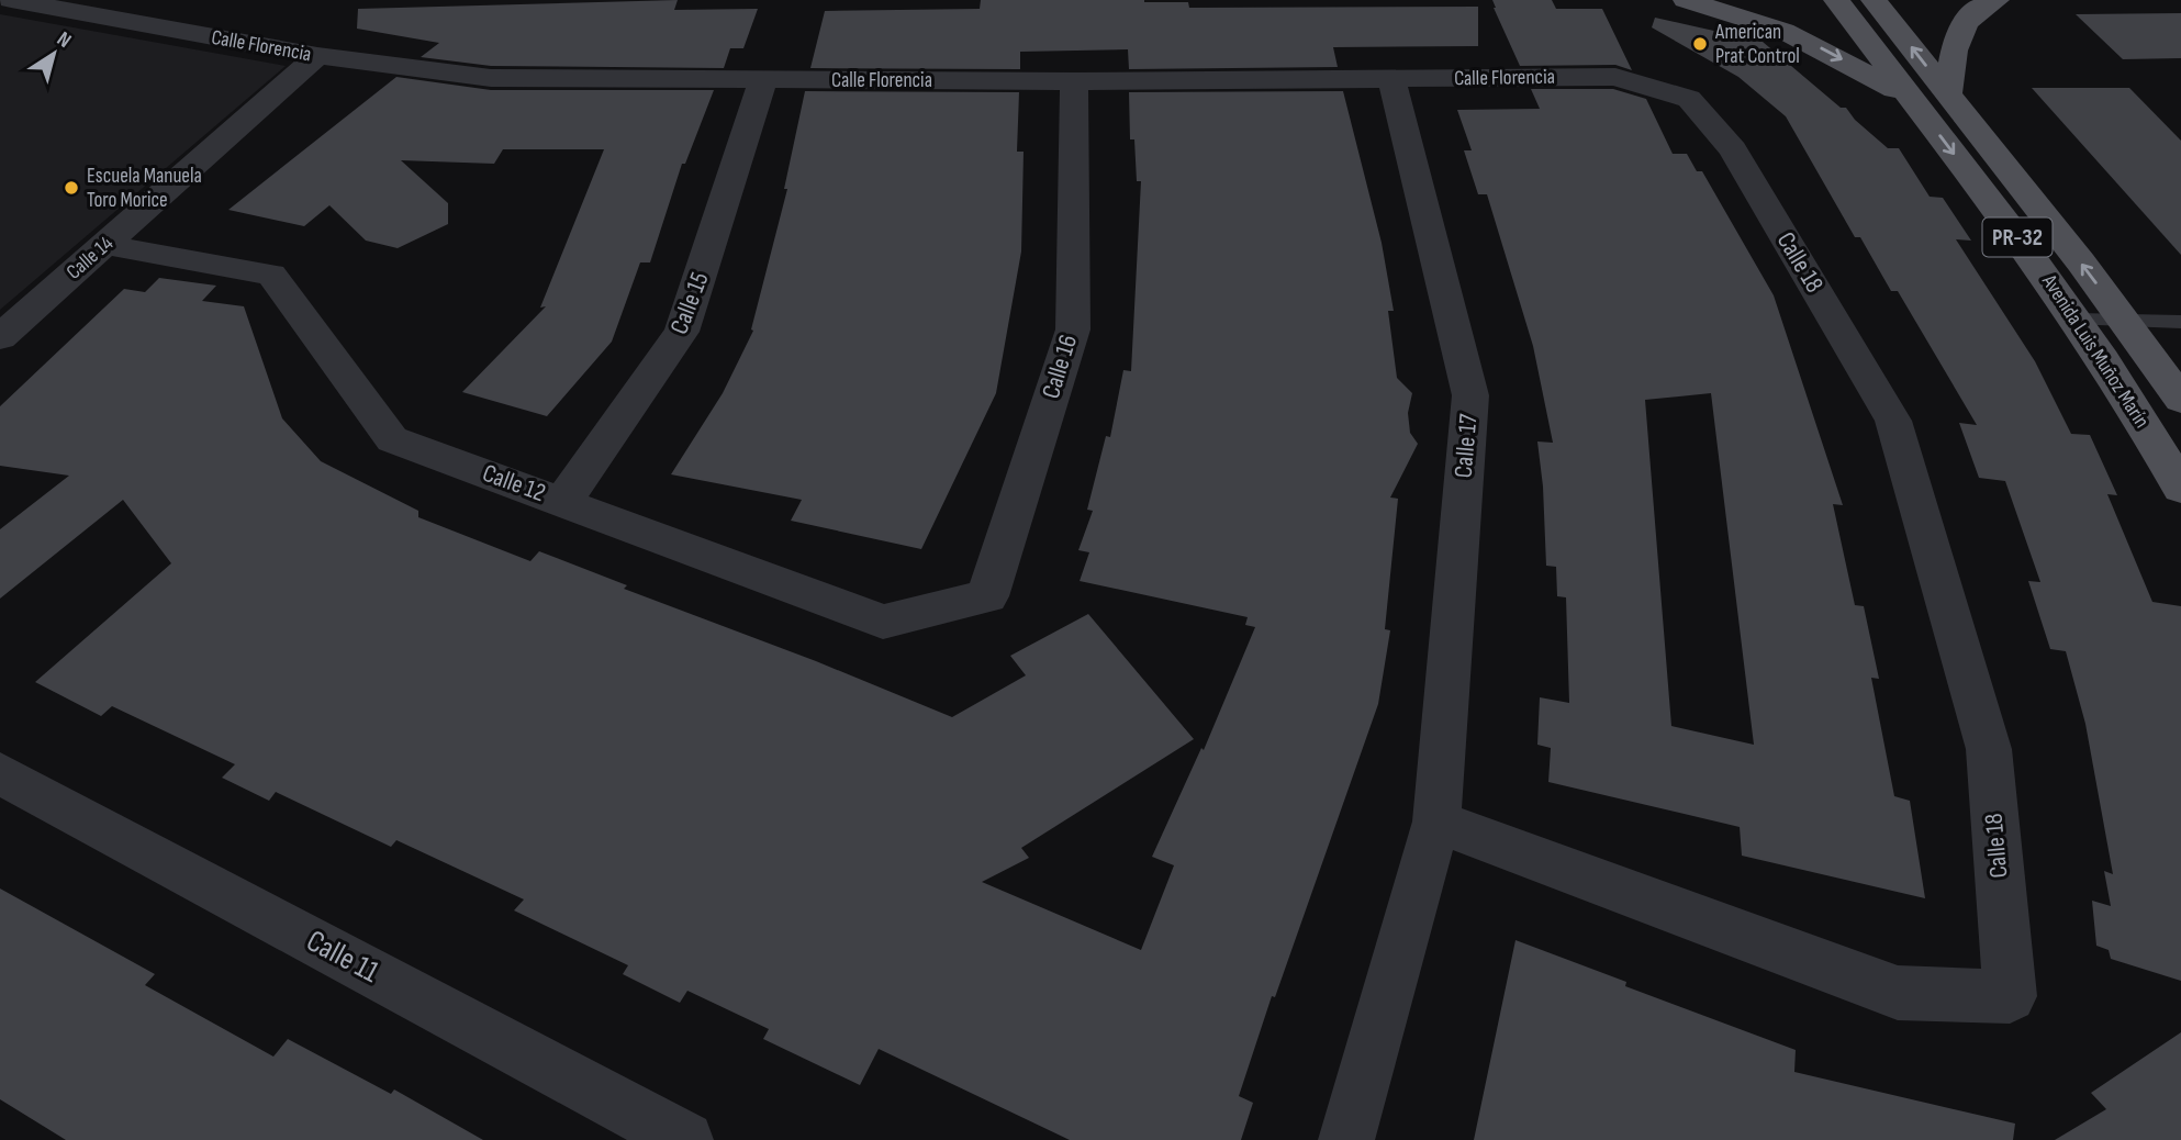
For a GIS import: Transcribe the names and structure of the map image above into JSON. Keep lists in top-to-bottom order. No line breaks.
{"streets":{"main road":["PR-32","Avenida Luis Muñoz Marín"],"street":["Calle Florencia","Calle 14","Calle 18","Calle 15","Calle 16","Calle 17","Calle 12","Calle 11"]},"crossings":[["Calle Florencia","Calle 14"],["Calle Florencia","Calle 18"],["Calle Florencia","Calle 15"],["Calle Florencia","Calle 16"],["Calle Florencia","Calle 17"],["Calle 14","Calle 12"],["Calle 18","Calle 17"],["Calle 15","Calle 12"],["Calle 16","Calle 12"]],"places":["American Prat Control","Escuela Manuela Toro Morice"],"north":"top right"}
